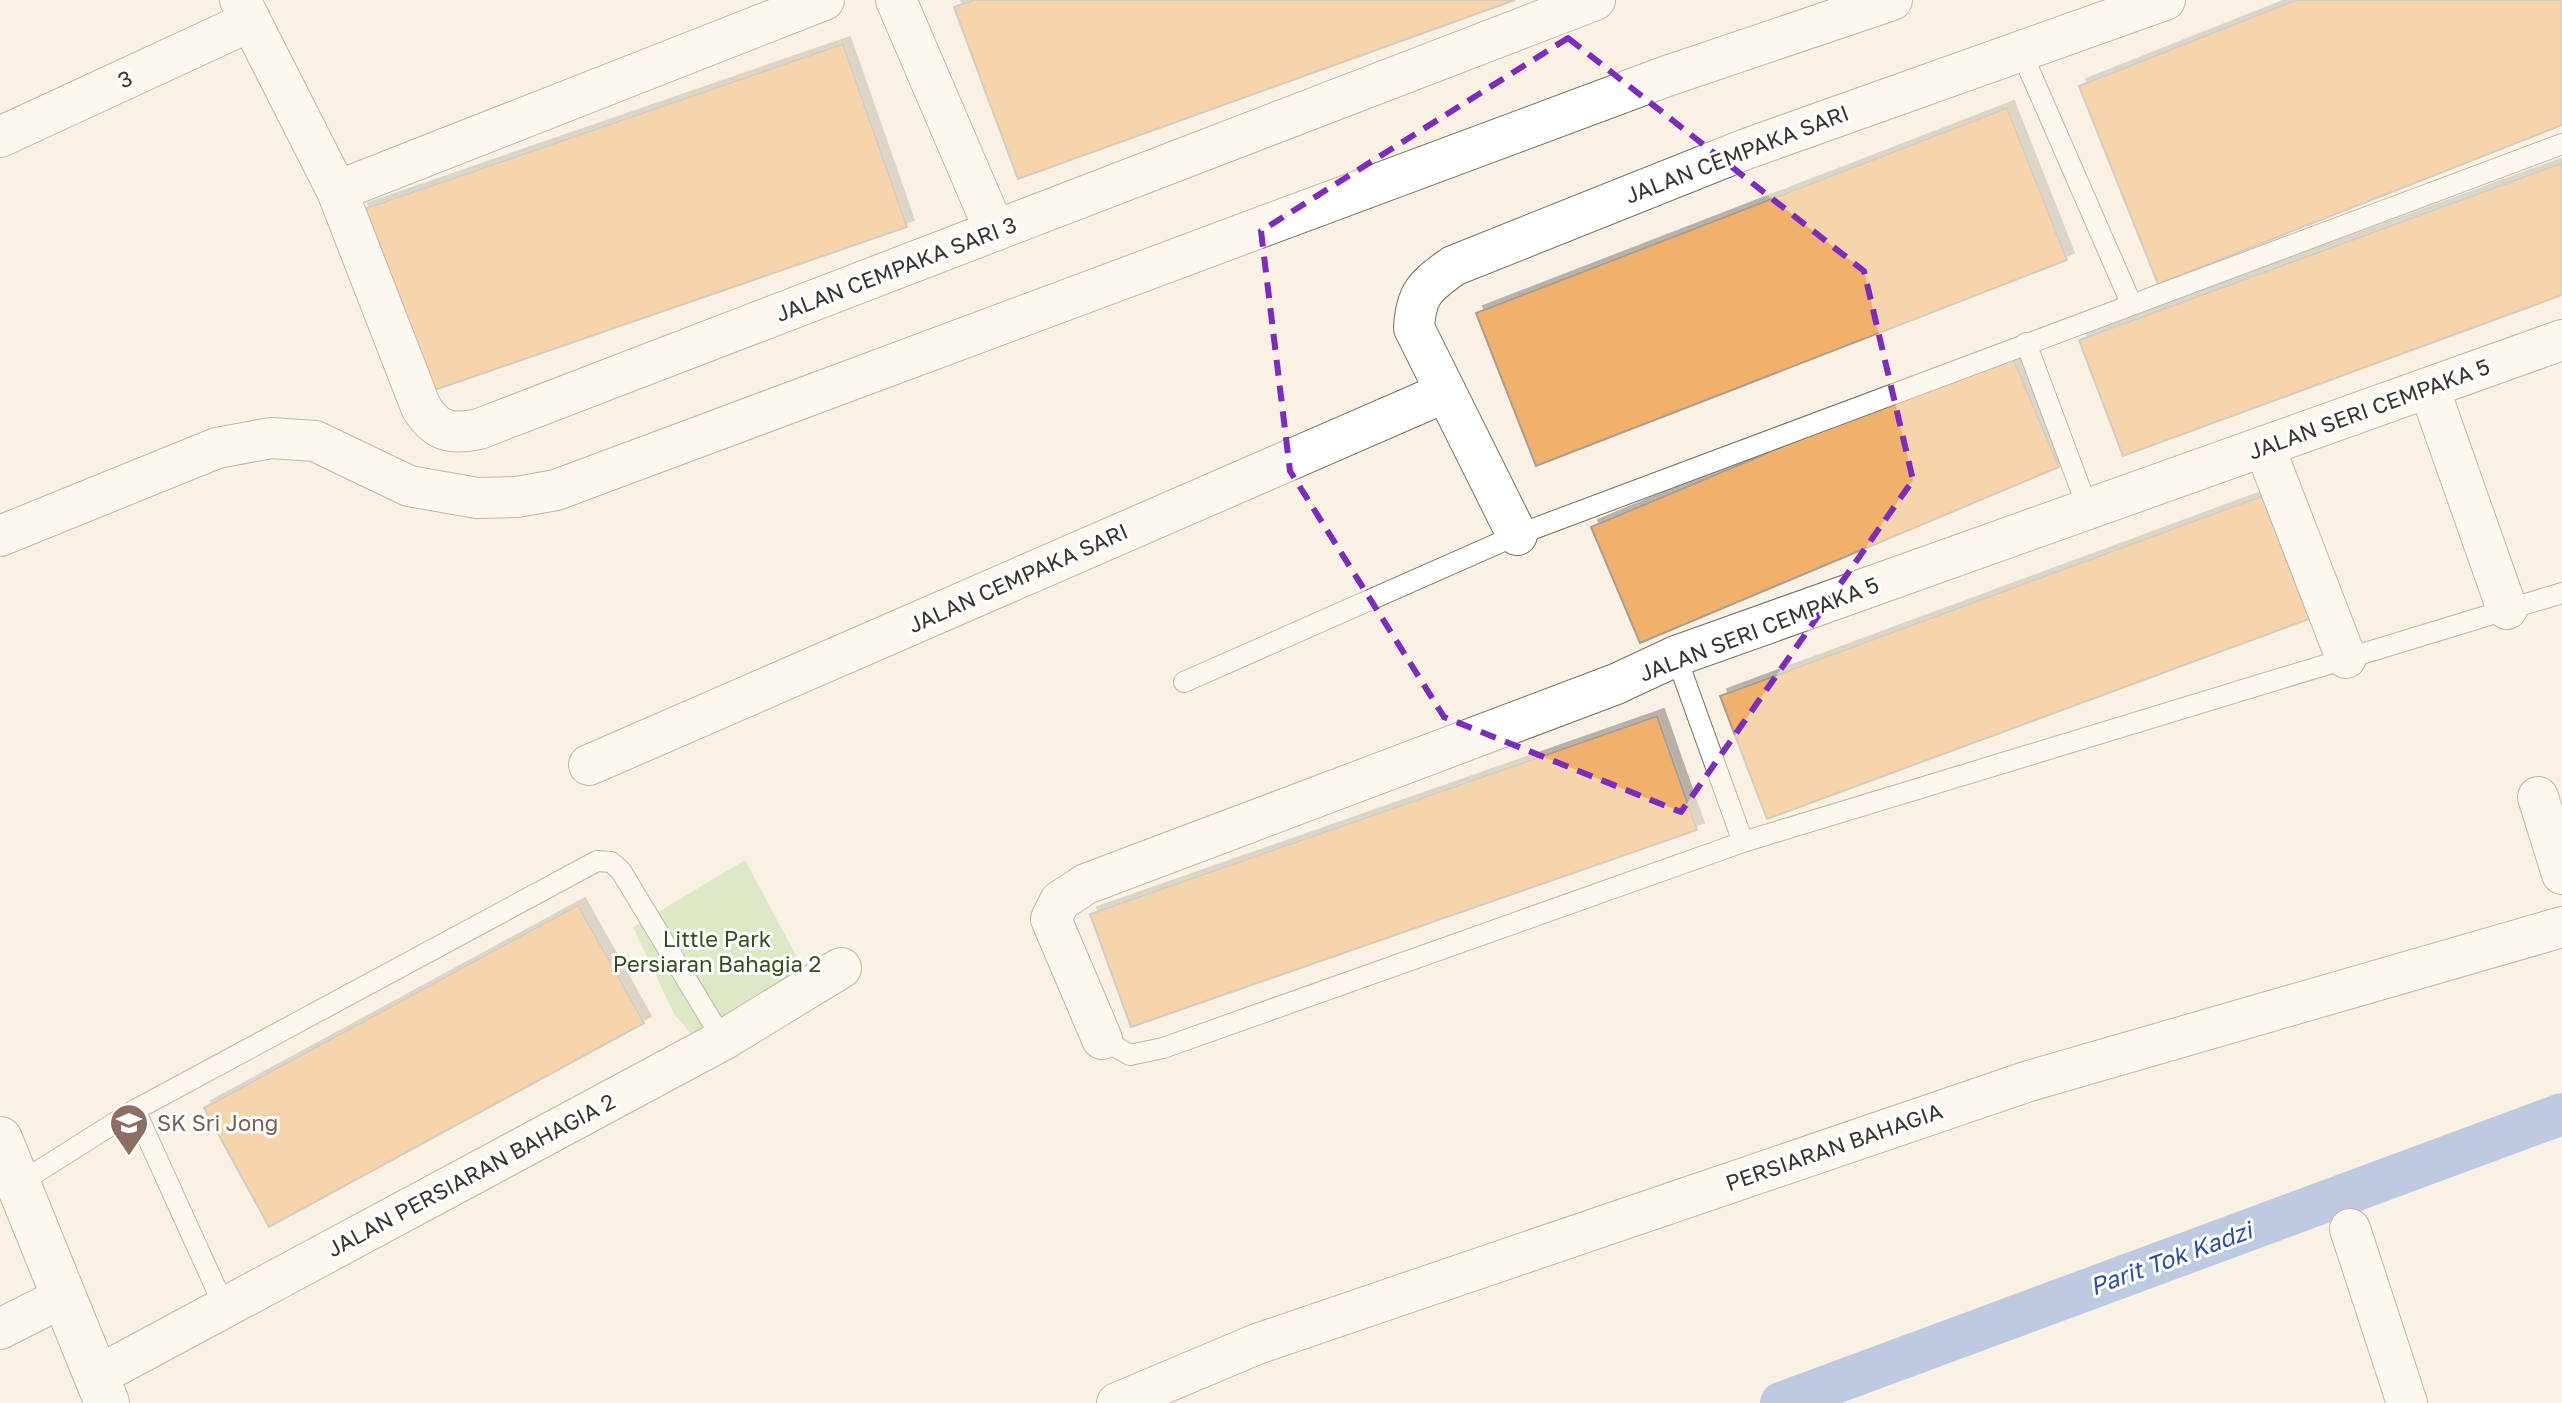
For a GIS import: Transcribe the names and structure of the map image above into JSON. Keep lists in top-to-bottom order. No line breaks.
{"streets":{"street":["3","JALAN CEMPAKA SARI","JALAN CEMPAKA SARI 3","JALAN SERI CEMPAKA 5","PERSIARAN BAHAGIA","JALAN PERSIARAN BAHAGIA 2"]},"crossings":[["3","JALAN CEMPAKA SARI 3"]],"water":["Parit Tok Kadzi"],"parks":["Little Park Persiaran Bahagia 2"],"places":{"school or university":["SK Sri Jong"]}}
